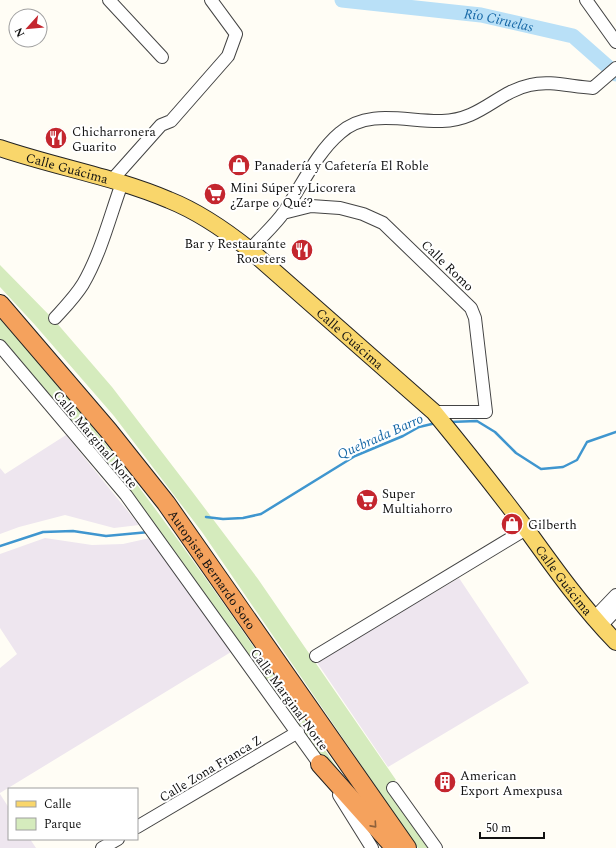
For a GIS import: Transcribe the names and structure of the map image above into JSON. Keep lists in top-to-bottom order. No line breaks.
{"streets":{"highway":["Autopista Bernardo Soto"],"main road":["Calle Guácima"],"street":["Calle Romo","Calle Marginal Norte","Calle Zona Franca Z"]},"crossings":[["Calle Guácima","Calle Romo"],["Calle Marginal Norte","Calle Zona Franca Z"]],"water":["Río Ciruelas","Quebrada Barro"],"places":{"restaurant":["Chicharronera Guarito","Bar y Restaurante Roosters"],"shop":["Panadería y Cafetería El Roble","Gilberth"],"supermarket":["Mini Súper y Licorera ¿Zarpe o Qué?","Super Multiahorro"],"building":["American Export Amexpusa"]},"legend":["Calle","Parque"],"scale_bar":"50 m","north":"bottom left"}
